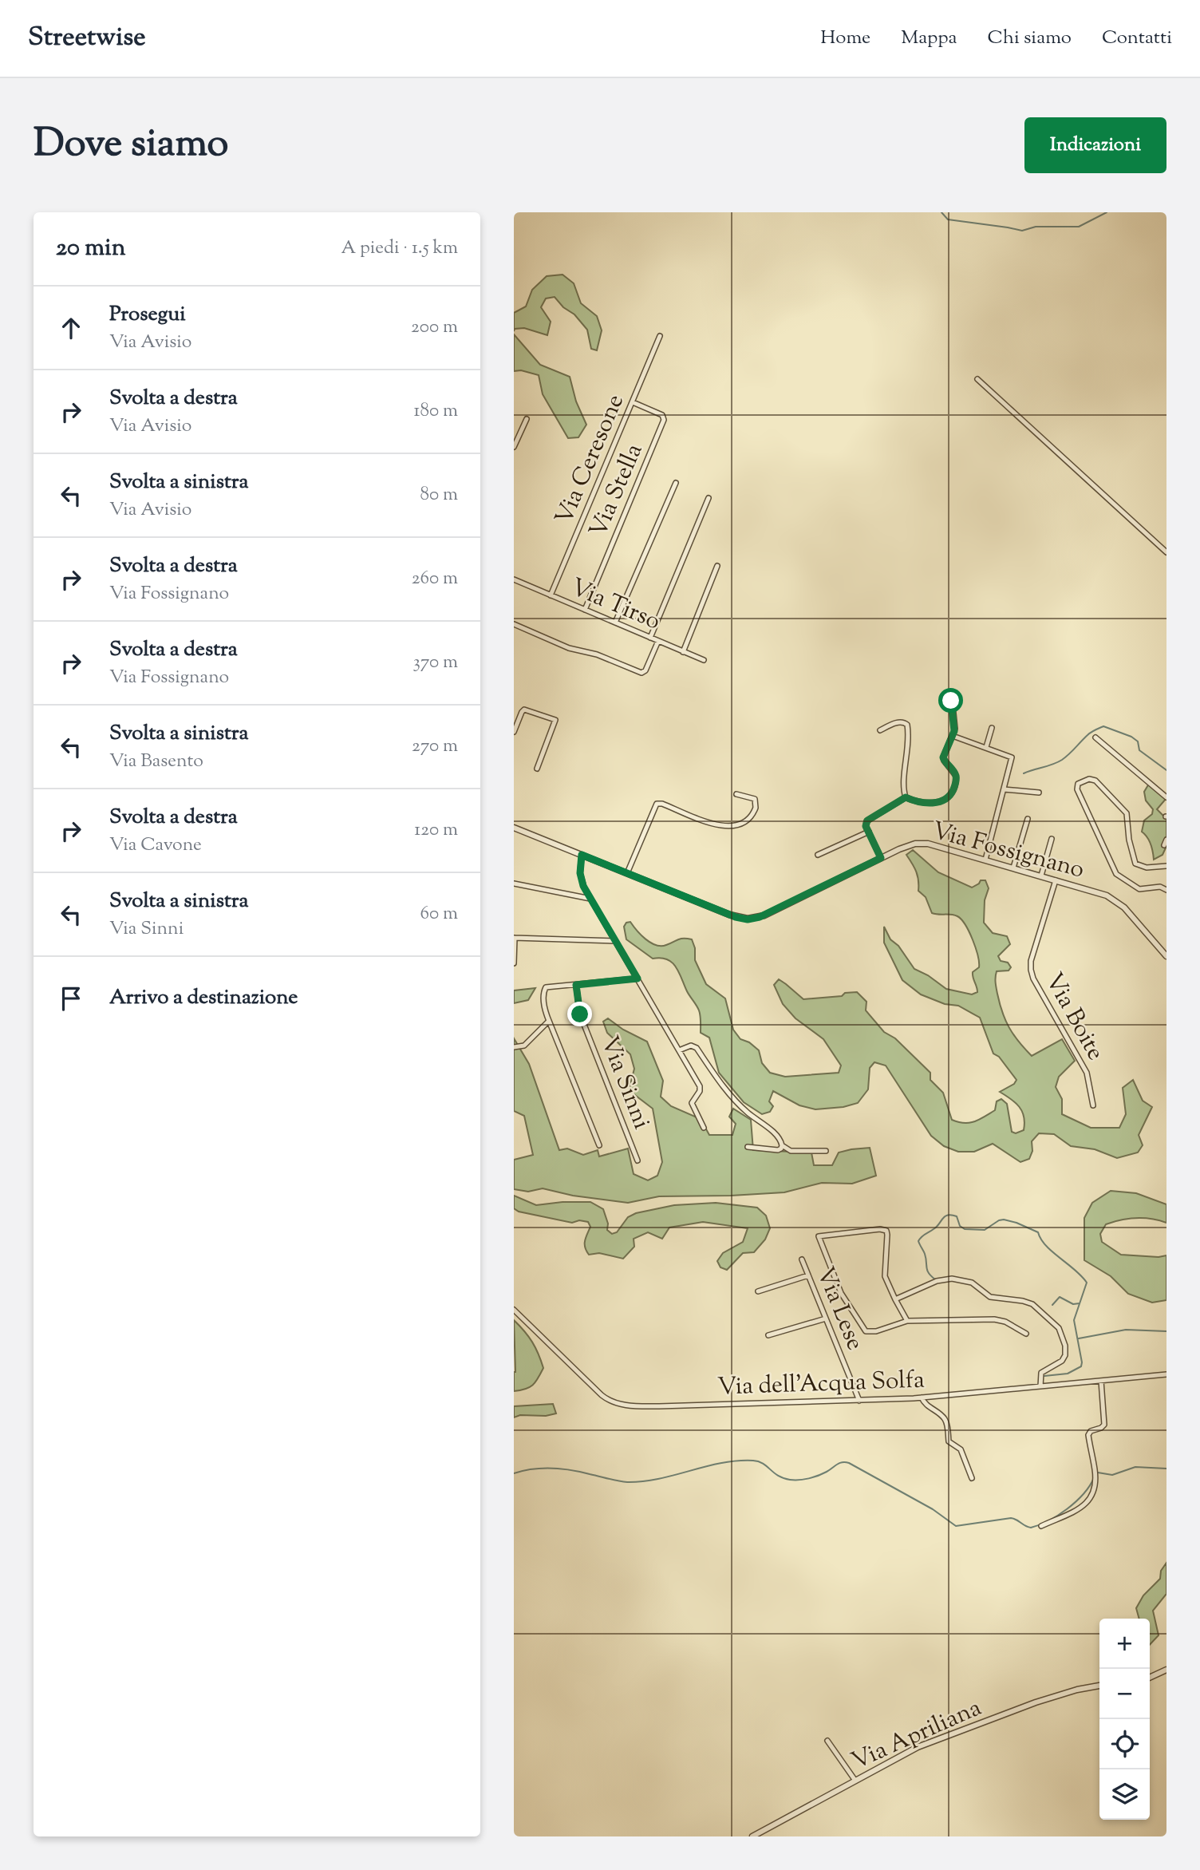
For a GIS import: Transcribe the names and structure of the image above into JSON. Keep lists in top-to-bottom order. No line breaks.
{"streets":{"street":["Via Ceresone","Via Stella","Via Tirso","Via Fossignano","Via Boite","Via Sinni","Via Lese","Via dell'Acqua Solfa","Via Apriliana"]},"crossings":[["Via Ceresone","Via Stella"],["Via Ceresone","Via Tirso"],["Via Stella","Via Tirso"],["Via Fossignano","Via Boite"],["Via Lese","Via dell'Acqua Solfa"]],"page":{"header":"Streetwise","nav":["Home","Mappa","Chi siamo","Contatti"],"title":"Dove siamo","buttons":"Indicazioni","heading":["20 min","A piedi · 1.5 km"],"list":[["Prosegui","Via Avisio","200 m"],["Svolta a destra","Via Avisio","180 m"],["Svolta a sinistra","Via Avisio","80 m"],["Svolta a destra","Via Fossignano","260 m"],["Svolta a destra","Via Fossignano","370 m"],["Svolta a sinistra","Via Basento","270 m"],["Svolta a destra","Via Cavone","120 m"],["Svolta a sinistra","Via Sinni","60 m"],"Arrivo a destinazione"],"map_buttons":["+","−"]}}
